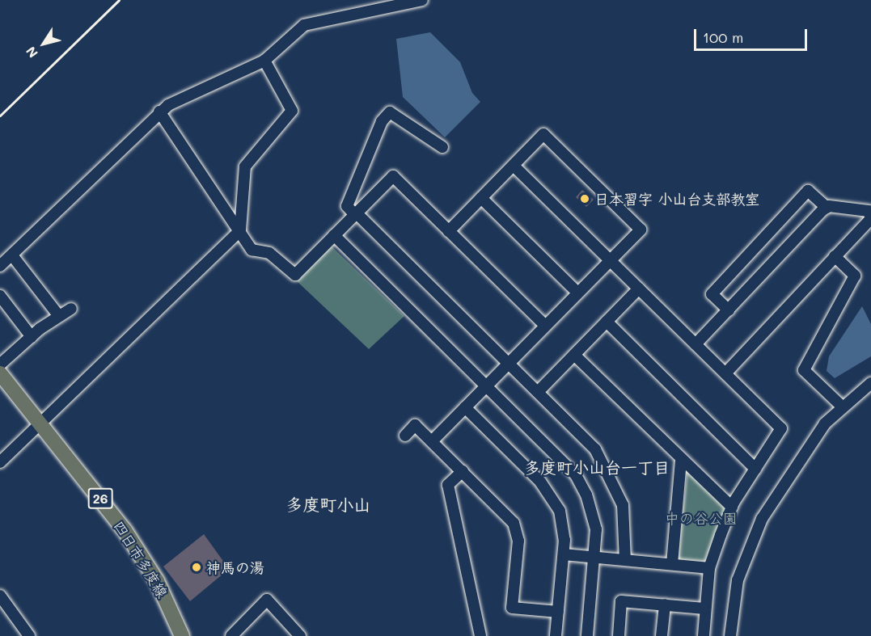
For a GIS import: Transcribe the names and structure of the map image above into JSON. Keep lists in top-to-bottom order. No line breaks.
{"streets":{"main road":["26","四日市多度線"]},"districts":["多度町小山台一丁目","多度町小山"],"parks":["中の谷公園"],"places":["日本習字 小山台支部教室","神馬の湯"],"scale_bar":"100 m","north":"bottom left"}
